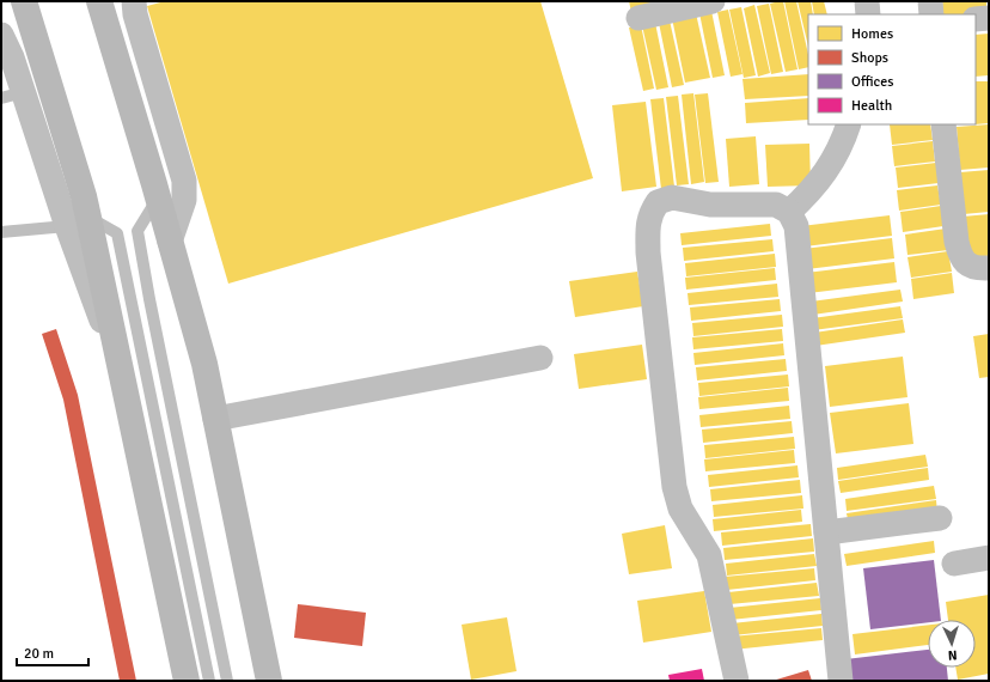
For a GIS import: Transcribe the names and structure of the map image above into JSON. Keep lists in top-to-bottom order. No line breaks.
{"legend":["Homes","Shops","Offices","Health"],"scale_bar":"20 m","north":"bottom"}
